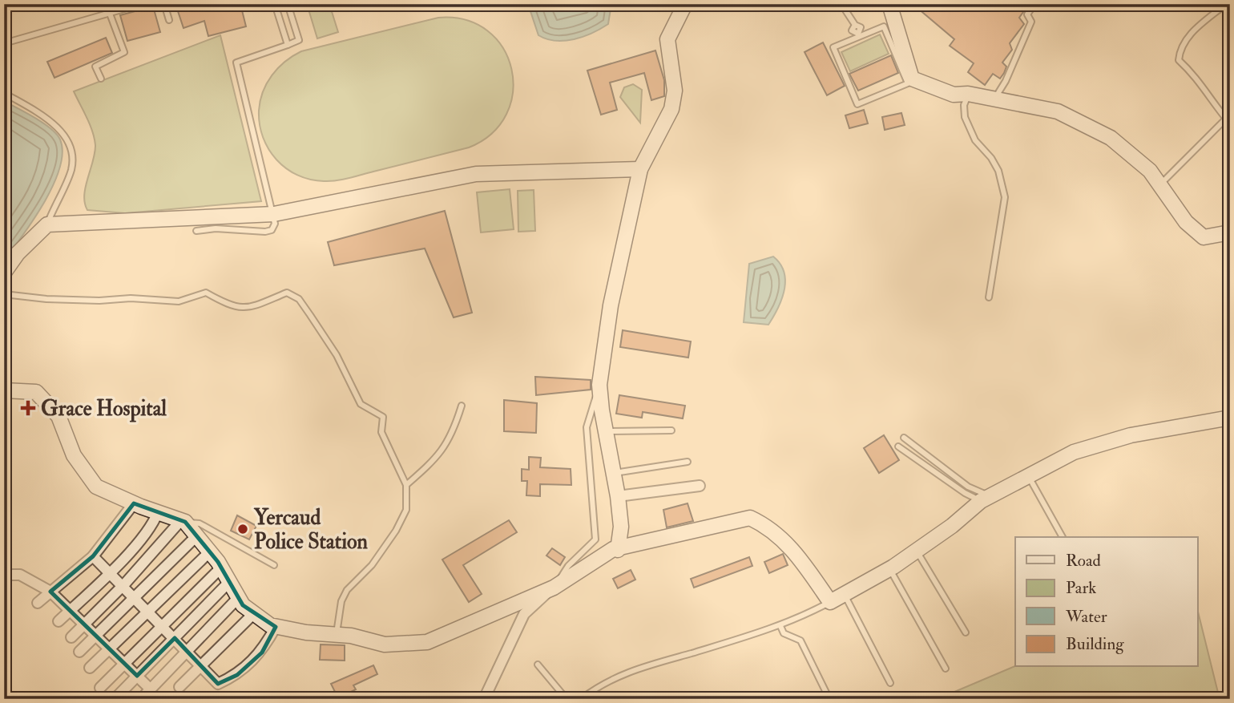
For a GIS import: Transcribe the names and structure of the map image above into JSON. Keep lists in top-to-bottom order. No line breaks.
{"places":{"health":["Grace Hospital"],"other":["Yercaud Police Station"]},"legend":["Road","Park","Water","Building"]}
